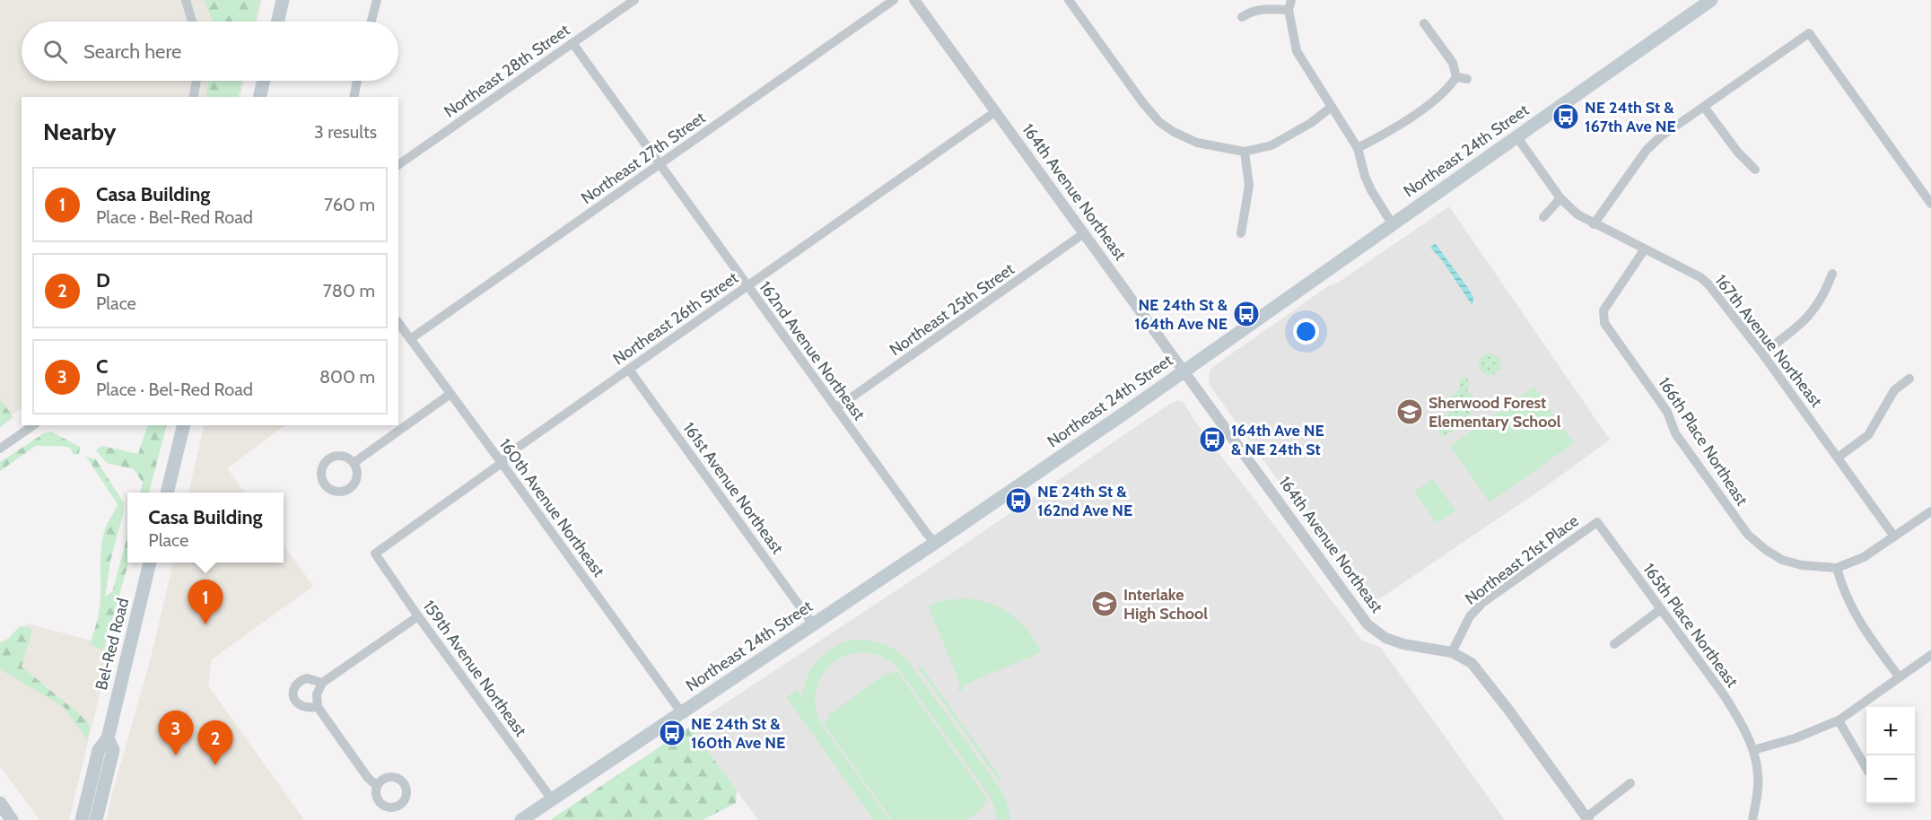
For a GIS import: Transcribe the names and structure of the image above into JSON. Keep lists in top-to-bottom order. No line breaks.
{"streets":{"main road":["Northeast 24th Street","Bel-Red Road"],"street":["Northeast 28th Street","Northeast 27th Street","164th Avenue Northeast","Northeast 25th Street","Northeast 26th Street","167th Avenue Northeast","162nd Avenue Northeast","166th Place Northeast","161st Avenue Northeast","160th Avenue Northeast","Northeast 21st Place","165th Place Northeast","159th Avenue Northeast"]},"crossings":[["Northeast 28th Street","162nd Avenue Northeast"],["Northeast 24th Street","164th Avenue Northeast"],["Northeast 24th Street","167th Avenue Northeast"],["Northeast 24th Street","162nd Avenue Northeast"],["Northeast 24th Street","161st Avenue Northeast"],["Northeast 24th Street","160th Avenue Northeast"],["Northeast 24th Street","159th Avenue Northeast"],["Northeast 27th Street","162nd Avenue Northeast"],["Northeast 27th Street","160th Avenue Northeast"],["164th Avenue Northeast","Northeast 25th Street"],["164th Avenue Northeast","Northeast 26th Street"],["164th Avenue Northeast","Northeast 21st Place"],["Northeast 25th Street","162nd Avenue Northeast"],["Northeast 26th Street","162nd Avenue Northeast"],["Northeast 26th Street","161st Avenue Northeast"],["Northeast 26th Street","160th Avenue Northeast"],["Northeast 26th Street","159th Avenue Northeast"],["167th Avenue Northeast","166th Place Northeast"],["Northeast 21st Place","165th Place Northeast"]],"places":{"bus stop":["NE 24th St & 167th Ave NE","NE 24th St & 164th Ave NE","164th Ave NE & NE 24th St","NE 24th St & 162nd Ave NE","NE 24th St & 160th Ave NE"],"school or university":["Sherwood Forest Elementary School","Interlake High School"]},"page":{"search":"Search here","heading":["Nearby","3 results"],"list":[{"mark":"1","name":"Casa Building","note":"Place · Bel-Red Road","value":"760 m"},{"mark":"2","name":"D","note":"Place","value":"780 m"},{"mark":"3","name":"C","note":"Place · Bel-Red Road","value":"800 m"}],"popup":["Casa Building","Place"],"pins":["1","3","2"],"map_buttons":["+","−"]}}
